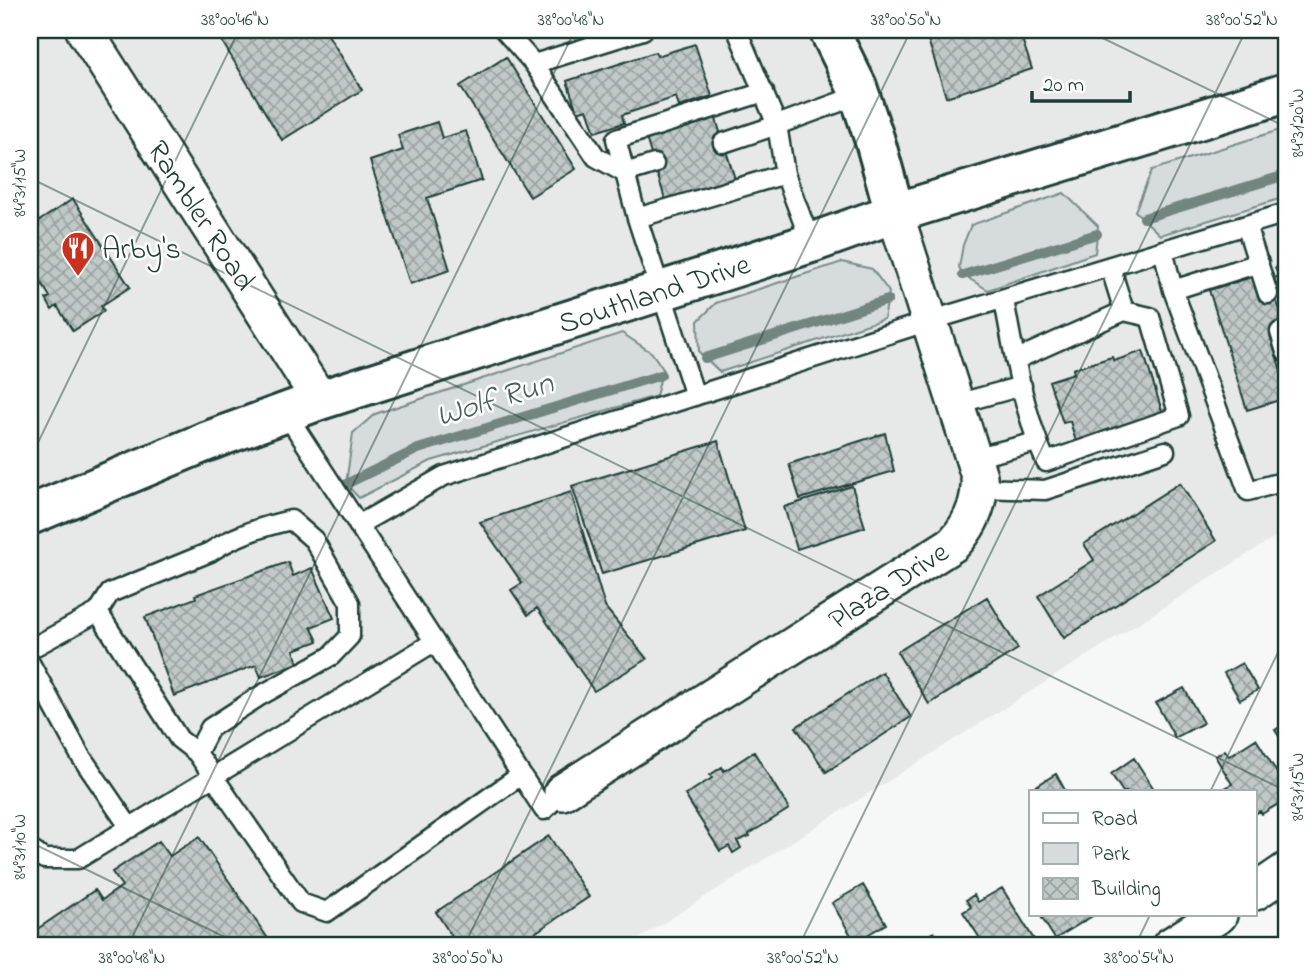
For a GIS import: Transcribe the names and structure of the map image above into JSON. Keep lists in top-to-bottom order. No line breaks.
{"streets":{"main road":["Southland Drive"],"street":["Rambler Road","Plaza Drive"]},"crossings":[["Rambler Road","Southland Drive"]],"water":["Wolf Run"],"places":{"restaurant":["Arby's"]},"legend":["Road","Park","Building"],"scale_bar":"20 m","coordinates":["38°00'46\"N","38°00'48\"N","38°00'50\"N","38°00'52\"N","84°31'20\"W","84°31'15\"W","84°31'10\"W","38°00'54\"N"]}
